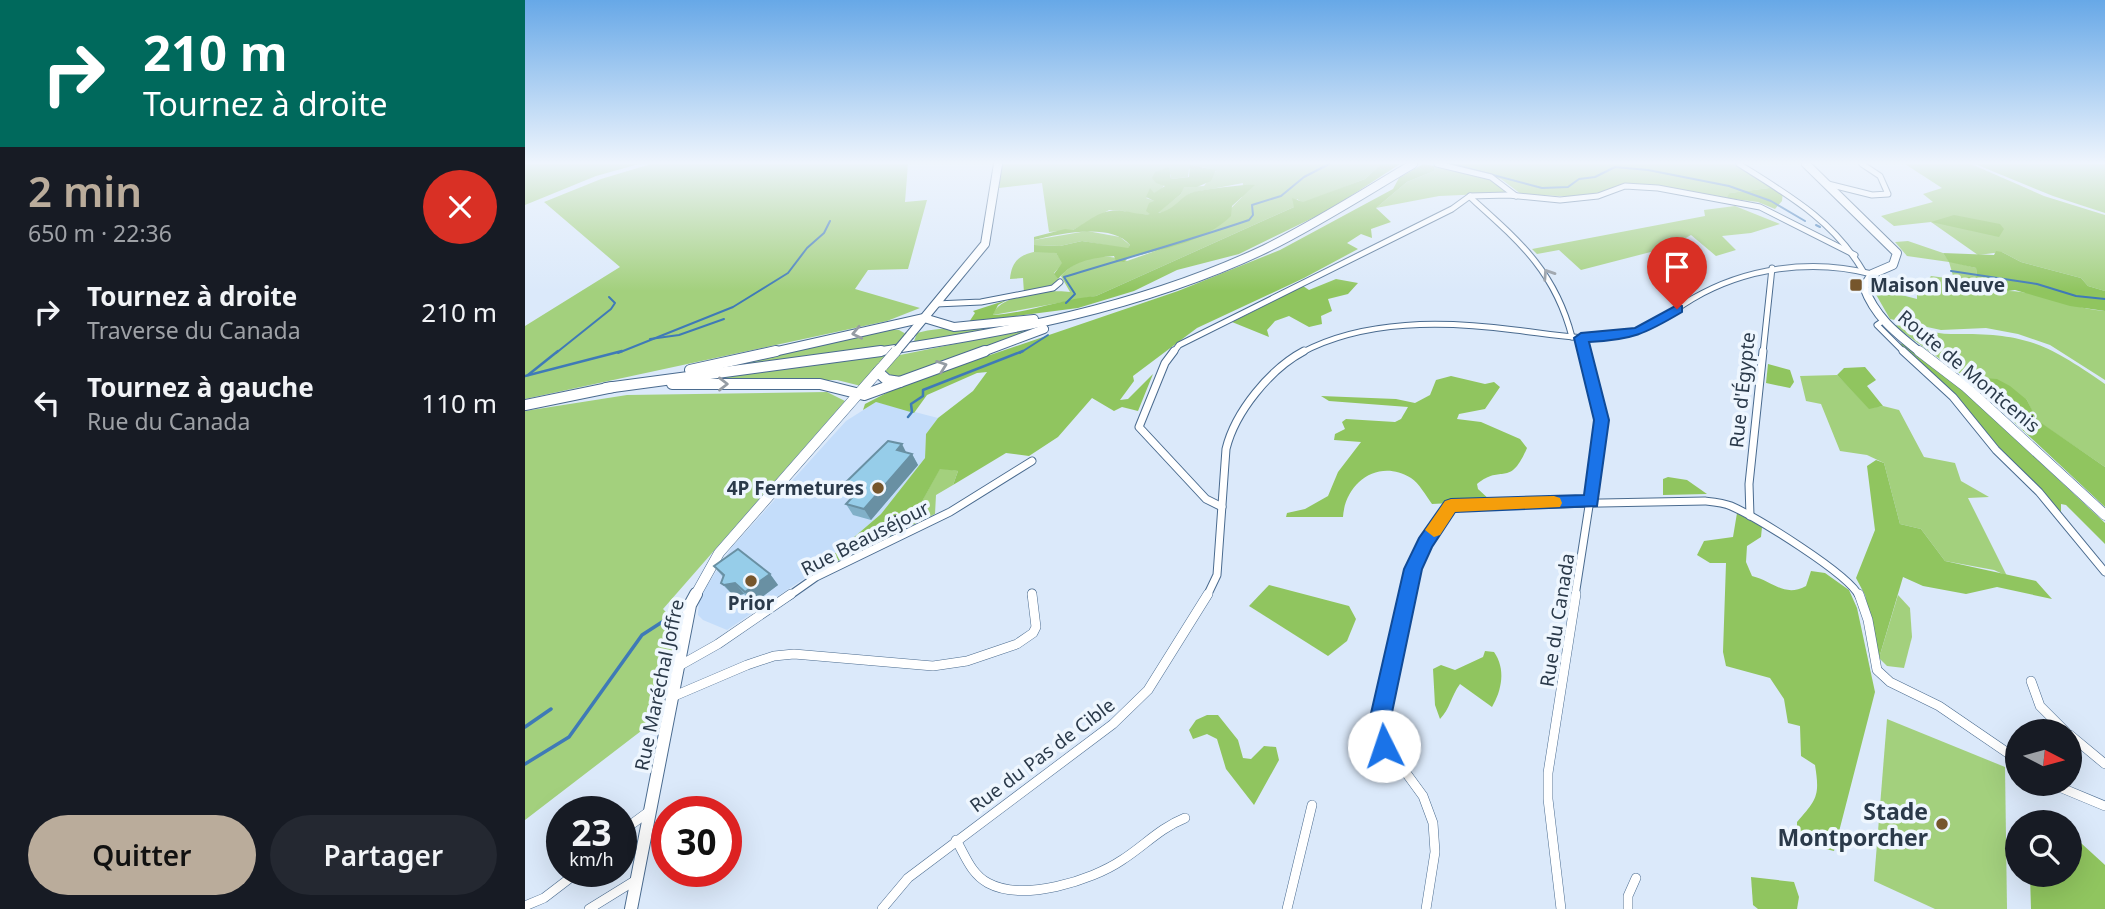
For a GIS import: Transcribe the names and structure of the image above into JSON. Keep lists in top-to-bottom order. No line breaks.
{"streets":{"main road":["Route de Montcenis","Rue Maréchal Joffre"],"street":["Rue d'Égypte","Rue Beauséjour","Rue du Canada","Rue du Pas de Cible"]},"crossings":[["Route de Montcenis","Rue du Pas de Cible"],["Rue d'Égypte","Rue du Pas de Cible"],["Rue Beauséjour","Rue Maréchal Joffre"],["Rue du Canada","Rue du Pas de Cible"]],"places":{"transit":["Maison Neuve"],"other":["4P Fermetures","Prior","Stade Montporcher"]},"north":"right","page":{"turn":["210 m","Tournez à droite"],"heading":["2 min","650 m · 22:36"],"list":[{"name":"Tournez à droite","note":"Traverse du Canada","value":"210 m"},{"name":"Tournez à gauche","note":"Rue du Canada","value":"110 m"}],"speed":"23 km/h","limit":"30","buttons":["Quitter","Partager"]}}
